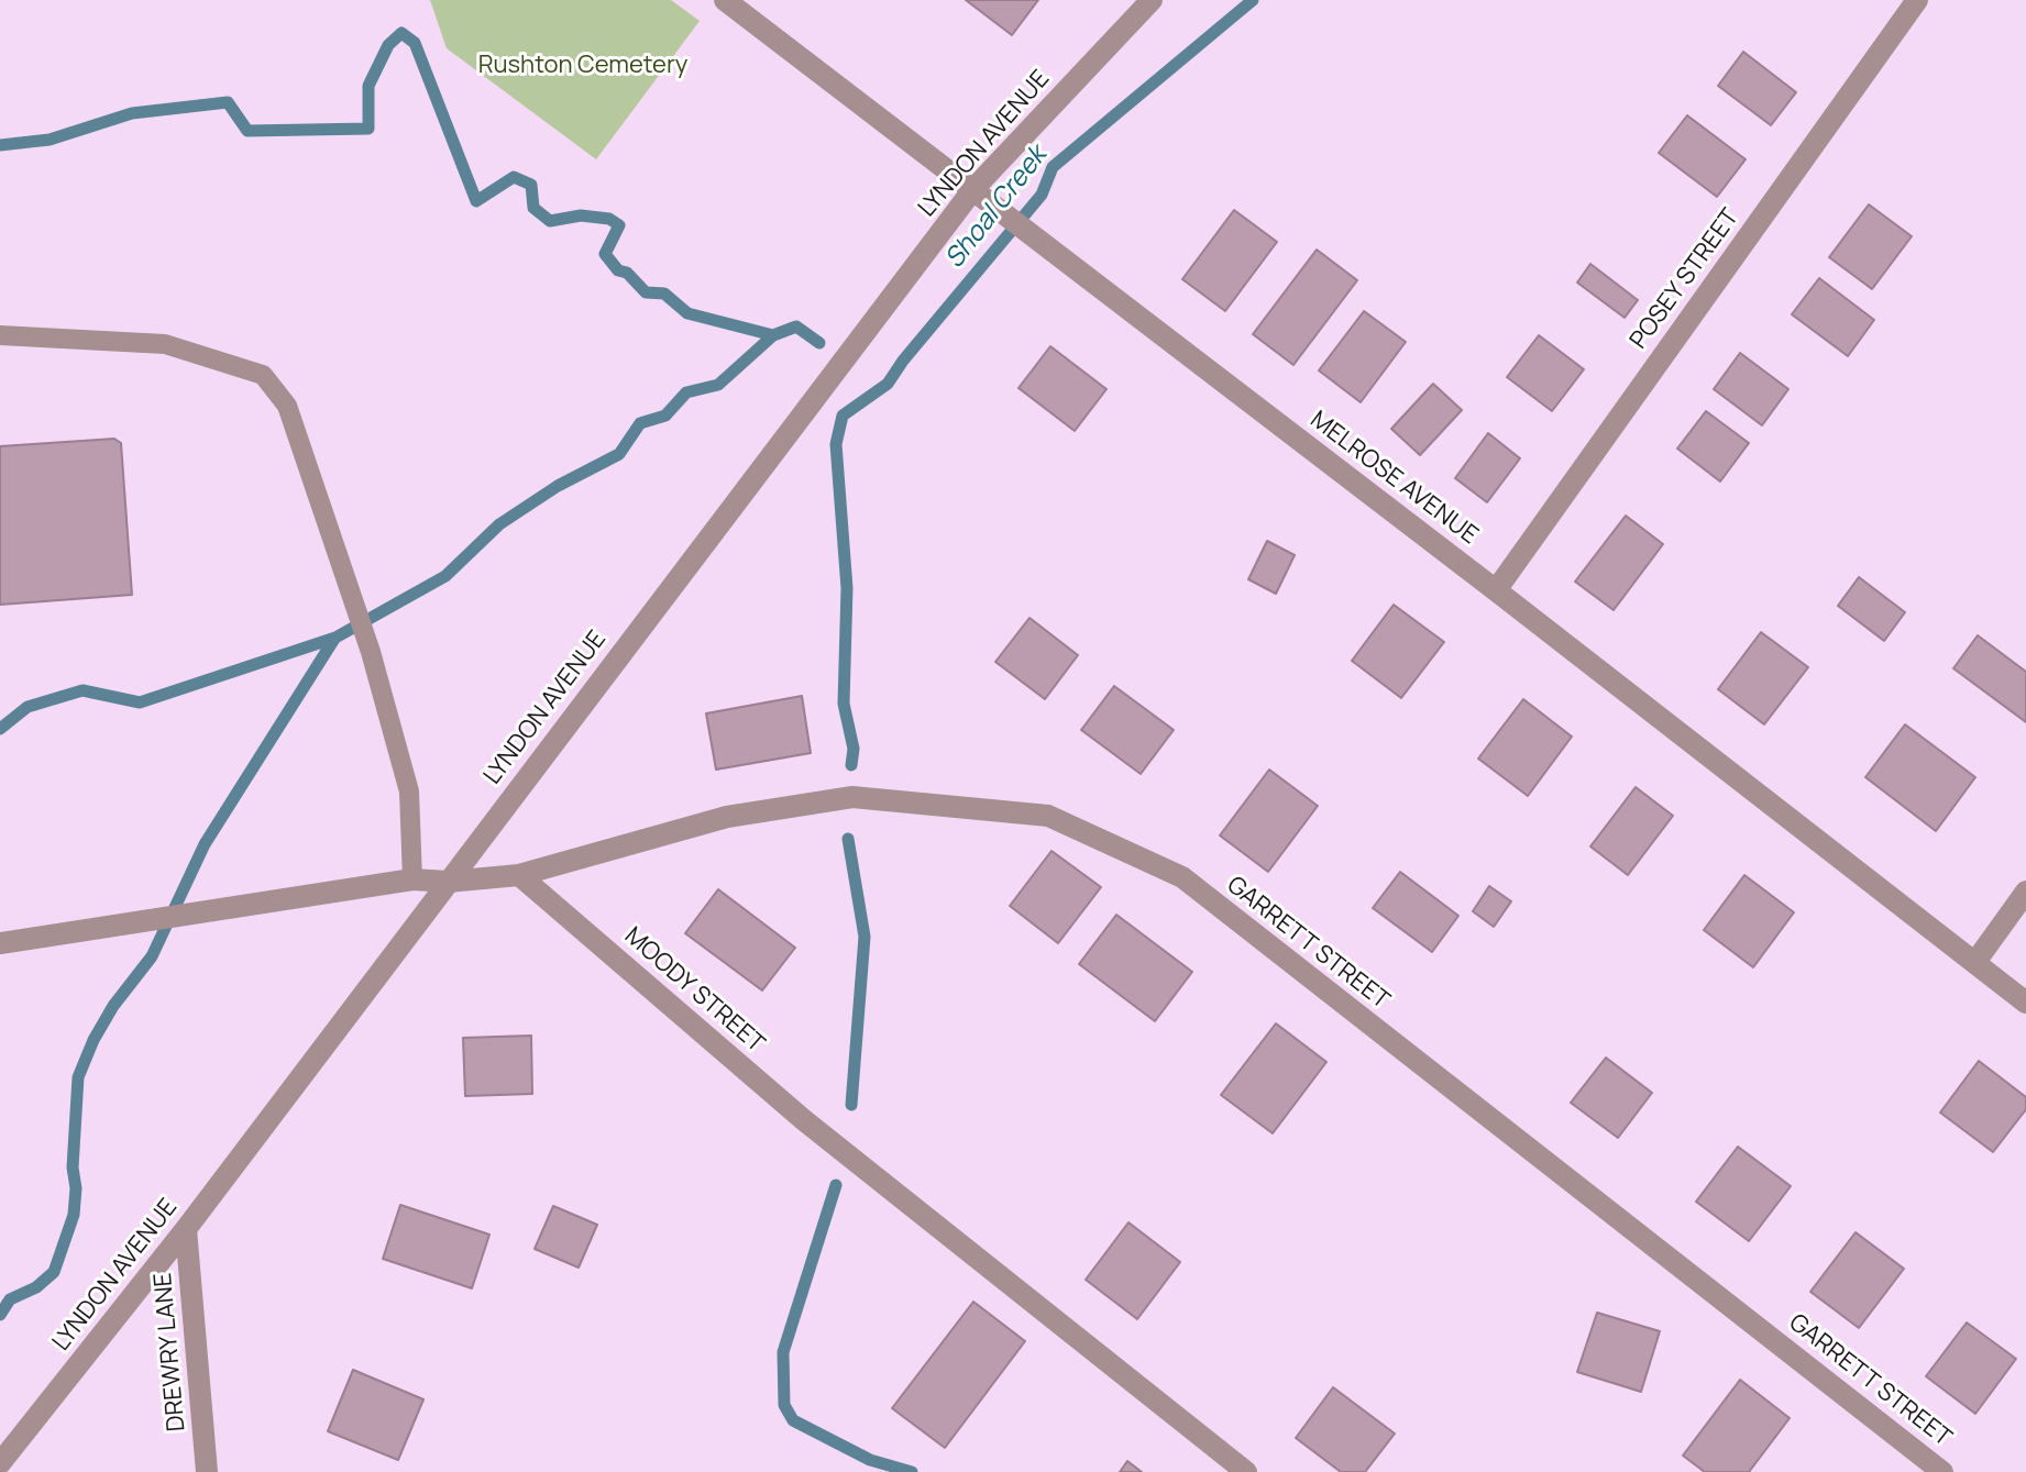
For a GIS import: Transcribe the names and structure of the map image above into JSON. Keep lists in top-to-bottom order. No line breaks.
{"streets":{"street":["LYNDON AVENUE","POSEY STREET","MELROSE AVENUE","GARRETT STREET","MOODY STREET","DREWRY LANE"]},"crossings":[["LYNDON AVENUE","MELROSE AVENUE"],["LYNDON AVENUE","DREWRY LANE"],["POSEY STREET","MELROSE AVENUE"],["GARRETT STREET","MOODY STREET"]],"water":["Shoal Creek"],"parks":["Rushton Cemetery"]}
